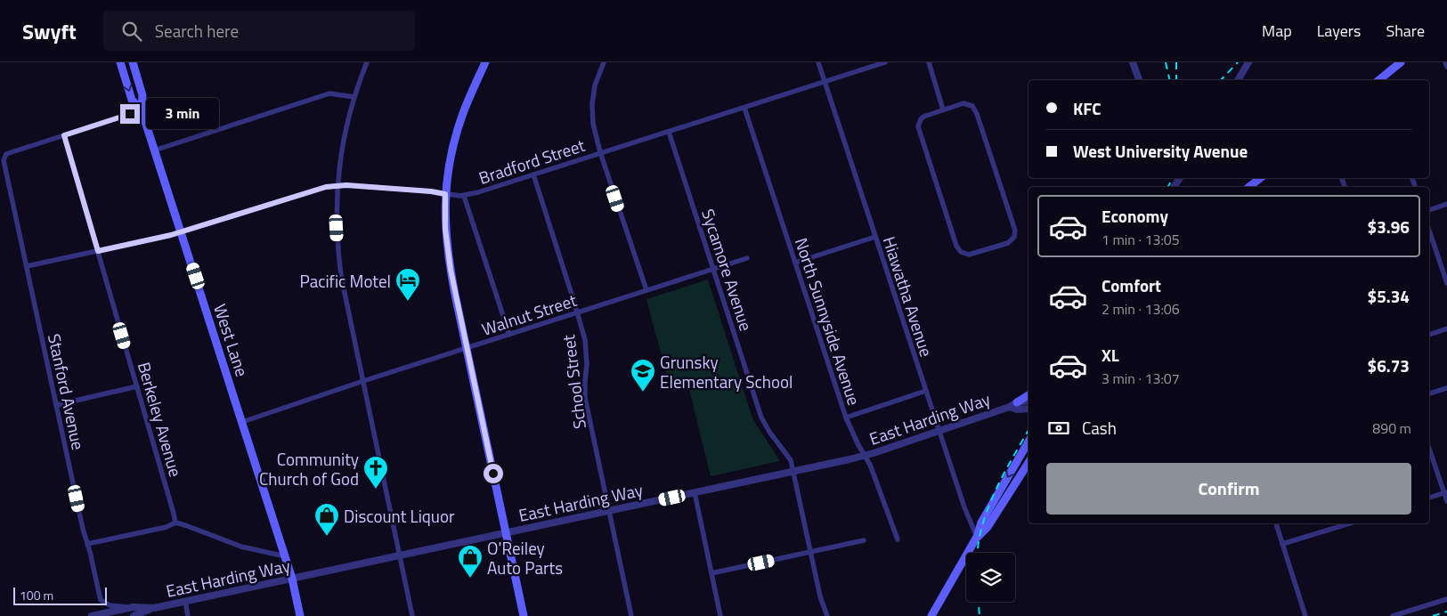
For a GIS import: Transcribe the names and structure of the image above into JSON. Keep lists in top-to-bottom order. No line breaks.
{"streets":{"main road":["West Lane"],"street":["Bradford Street","Sycamore Avenue","Hiawatha Avenue","Walnut Street","North Sunnyside Avenue","School Street","Stanford Avenue","East Harding Way","Berkeley Avenue"]},"crossings":[["Bradford Street","Sycamore Avenue"],["Bradford Street","Hiawatha Avenue"],["Bradford Street","North Sunnyside Avenue"],["Bradford Street","West Lane"],["Bradford Street","School Street"],["Bradford Street","Stanford Avenue"],["Bradford Street","Berkeley Avenue"],["Sycamore Avenue","Walnut Street"],["Sycamore Avenue","East Harding Way"],["Hiawatha Avenue","East Harding Way"],["Walnut Street","West Lane"],["Walnut Street","School Street"],["North Sunnyside Avenue","East Harding Way"],["West Lane","East Harding Way"],["School Street","East Harding Way"],["Stanford Avenue","East Harding Way"],["Stanford Avenue","Berkeley Avenue"]],"places":{"hotel":["Pacific Motel"],"school or university":["Grunsky Elementary School"],"church":["Community Church of God"],"shop":["Discount Liquor","O'Reiley Auto Parts"]},"scale_bar":"100 m","page":{"header":"Swyft","search":"Search here","nav":["Map","Layers","Share"],"banner":["KFC","West University Avenue"],"bubble":"3 min","list":[{"name":"Economy","note":"1 min · 13:05","value":"$3.96"},{"name":"Comfort","note":"2 min · 13:06","value":"$5.34"},{"name":"XL","note":"3 min · 13:07","value":"$6.73"}],"pay":["Cash","890 m"],"buttons":"Confirm","scale":"100 m"}}
